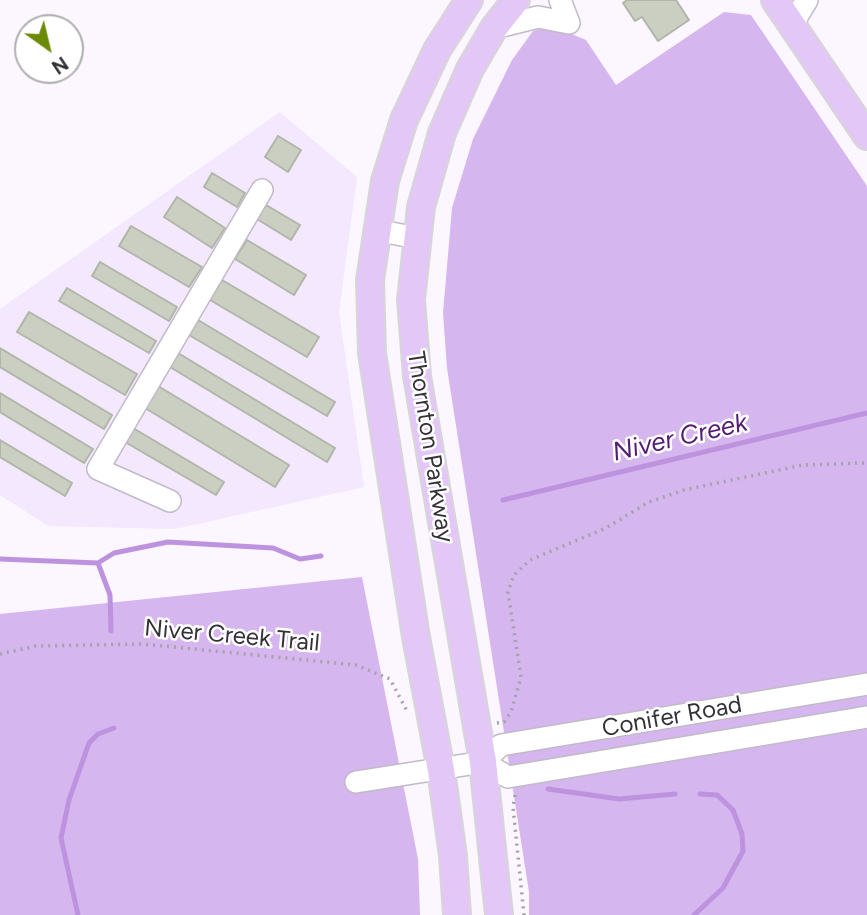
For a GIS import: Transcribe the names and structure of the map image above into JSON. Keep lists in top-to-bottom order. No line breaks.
{"streets":{"main road":["Thornton Parkway"],"street":["Conifer Road"],"path":["Niver Creek Trail"]},"crossings":[["Thornton Parkway","Conifer Road"]],"water":["Niver Creek"],"north":"bottom right"}
